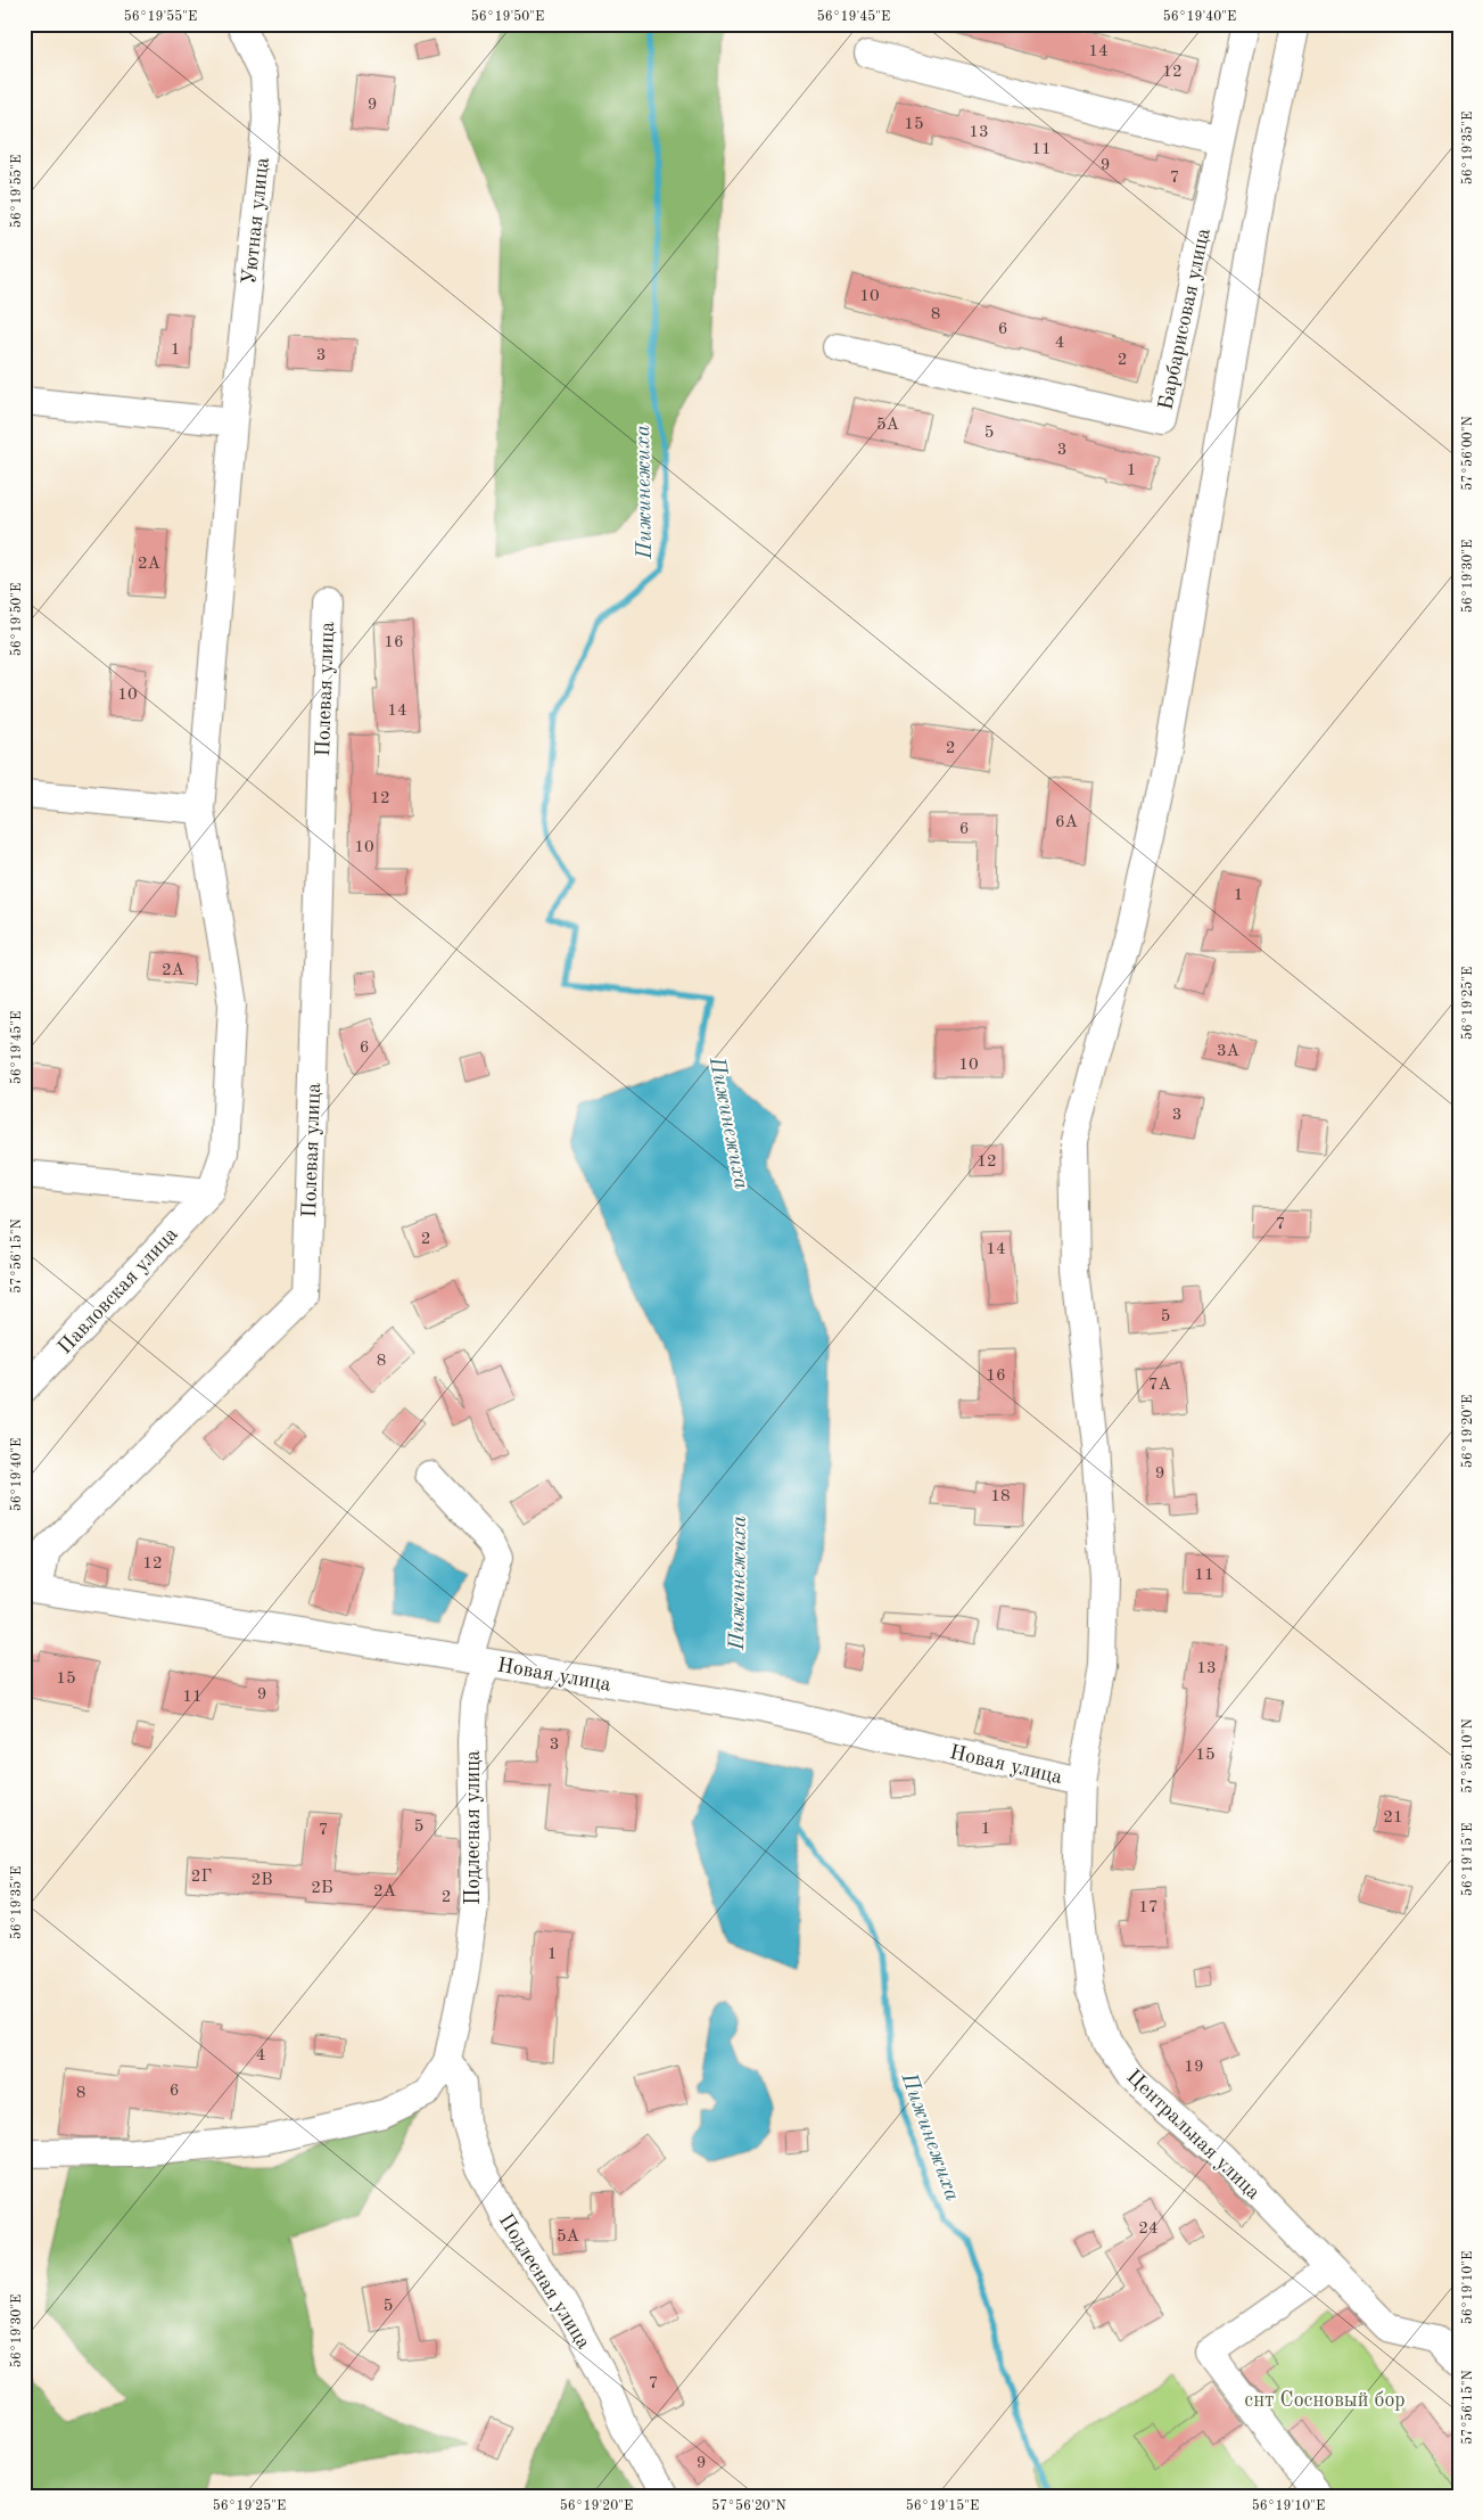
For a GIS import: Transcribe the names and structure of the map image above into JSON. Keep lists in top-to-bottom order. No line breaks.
{"streets":{"street":["Уютная улица","Барбарисовая улица","Полевая улица","Павловская улица","Новая улица","Подлесная улица","Центральная улица"]},"crossings":[["Уютная улица","Павловская улица"],["Полевая улица","Новая улица"],["Новая улица","Подлесная улица"],["Новая улица","Центральная улица"]],"water":["Пижинежиха"],"parks":["снт Сосновый бор"],"house_numbers":["14","12","9","15","13","11","9","7","10","8","6","4","1","3","2","5А","5","3","1","2А","16","10","14","2","12","6А","6","10","1","2А","6","3А","10","3","12","7","2","14","5","8","16","7А","9","18","12","11","13","15","9","11","3","15","21","5","1","7","2Г","2В","2Б","2А","2","17","1","4","19","6","8","24","5А","5","7","9"],"coordinates":["56°19'55\"E","56°19'50\"E","56°19'45\"E","56°19'40\"E","56°19'35\"E","57°56'00\"N","56°19'30\"E","56°19'25\"E","57°56'15\"N","56°19'20\"E","57°56'10\"N","56°19'15\"E","56°19'10\"E","57°56'20\"N"]}
